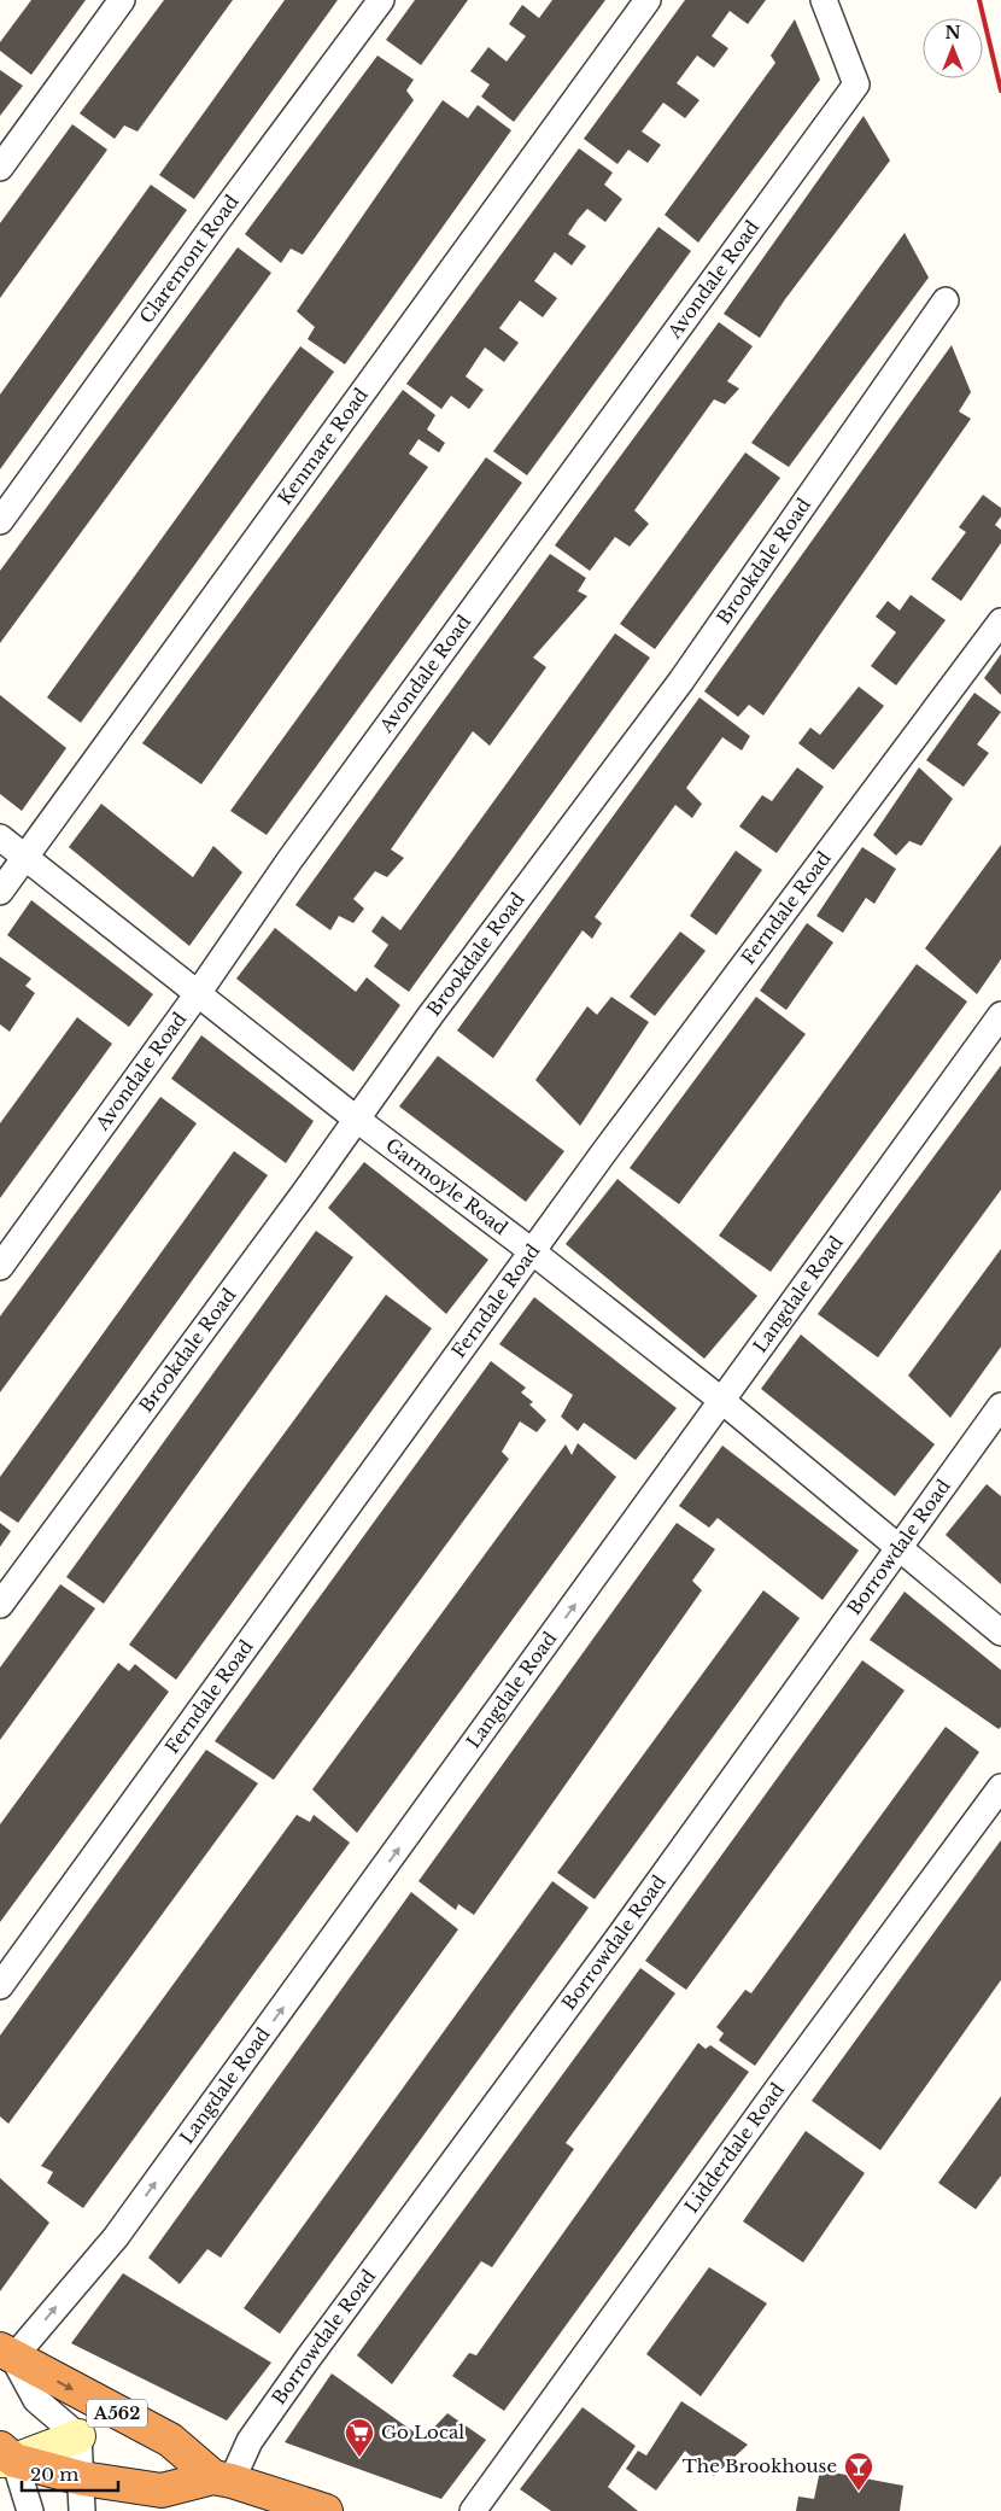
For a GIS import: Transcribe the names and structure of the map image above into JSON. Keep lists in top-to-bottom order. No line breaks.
{"streets":{"highway":["A562"],"street":["Claremont Road","Avondale Road","Kenmare Road","Brookdale Road","Ferndale Road","Garmoyle Road","Langdale Road","Borrowdale Road","Lidderdale Road"]},"crossings":[["Avondale Road","Garmoyle Road"],["Kenmare Road","Garmoyle Road"],["Brookdale Road","Garmoyle Road"],["Ferndale Road","Garmoyle Road"],["Garmoyle Road","Langdale Road"],["Garmoyle Road","Borrowdale Road"],["Langdale Road","A562"],["Borrowdale Road","A562"]],"one_way":["Langdale Road"],"places":{"supermarket":["Go Local"],"bar":["The Brookhouse"]},"scale_bar":"20 m","north":"top"}
